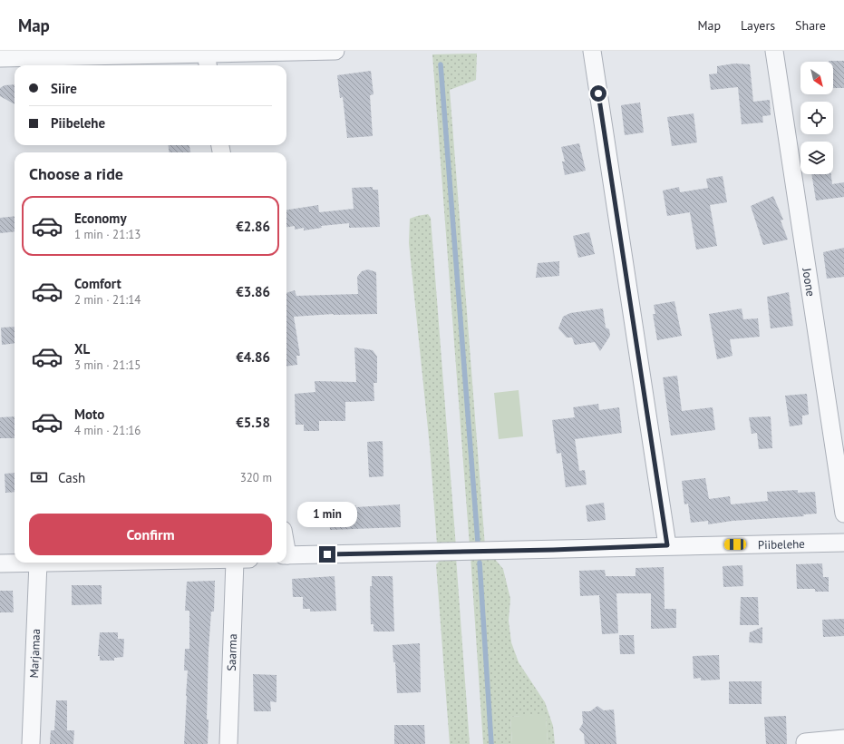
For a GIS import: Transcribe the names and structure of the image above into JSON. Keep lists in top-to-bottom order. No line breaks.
{"streets":{"street":["Joone","Piibelehe","Saarma","Marjamaa"]},"north":"bottom right","page":{"header":"Map","nav":["Map","Layers","Share"],"banner":["Siire","Piibelehe"],"heading":"Choose a ride","list":[{"name":"Economy","note":"1 min · 21:13","value":"€2.86"},{"name":"Comfort","note":"2 min · 21:14","value":"€3.86"},{"name":"XL","note":"3 min · 21:15","value":"€4.86"},{"name":"Moto","note":"4 min · 21:16","value":"€5.58"}],"pay":["Cash","320 m"],"bubble":"1 min","buttons":"Confirm"}}
